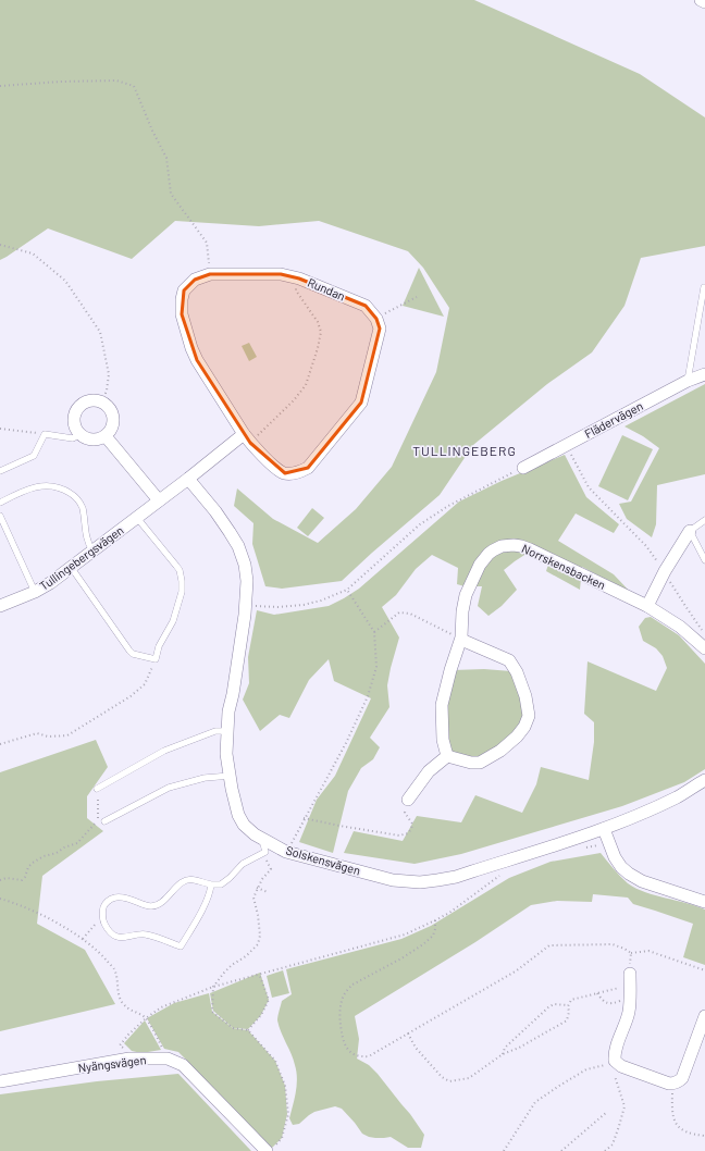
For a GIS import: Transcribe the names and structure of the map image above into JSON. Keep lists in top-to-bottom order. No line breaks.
{"streets":{"street":["Rundan","Flädervägen","Tullingebergsvägen","Norrskensbacken","Solskensvägen","Nyängsvägen"]},"crossings":[["Rundan","Tullingebergsvägen"],["Tullingebergsvägen","Solskensvägen"]],"districts":["TULLINGEBERG"]}
